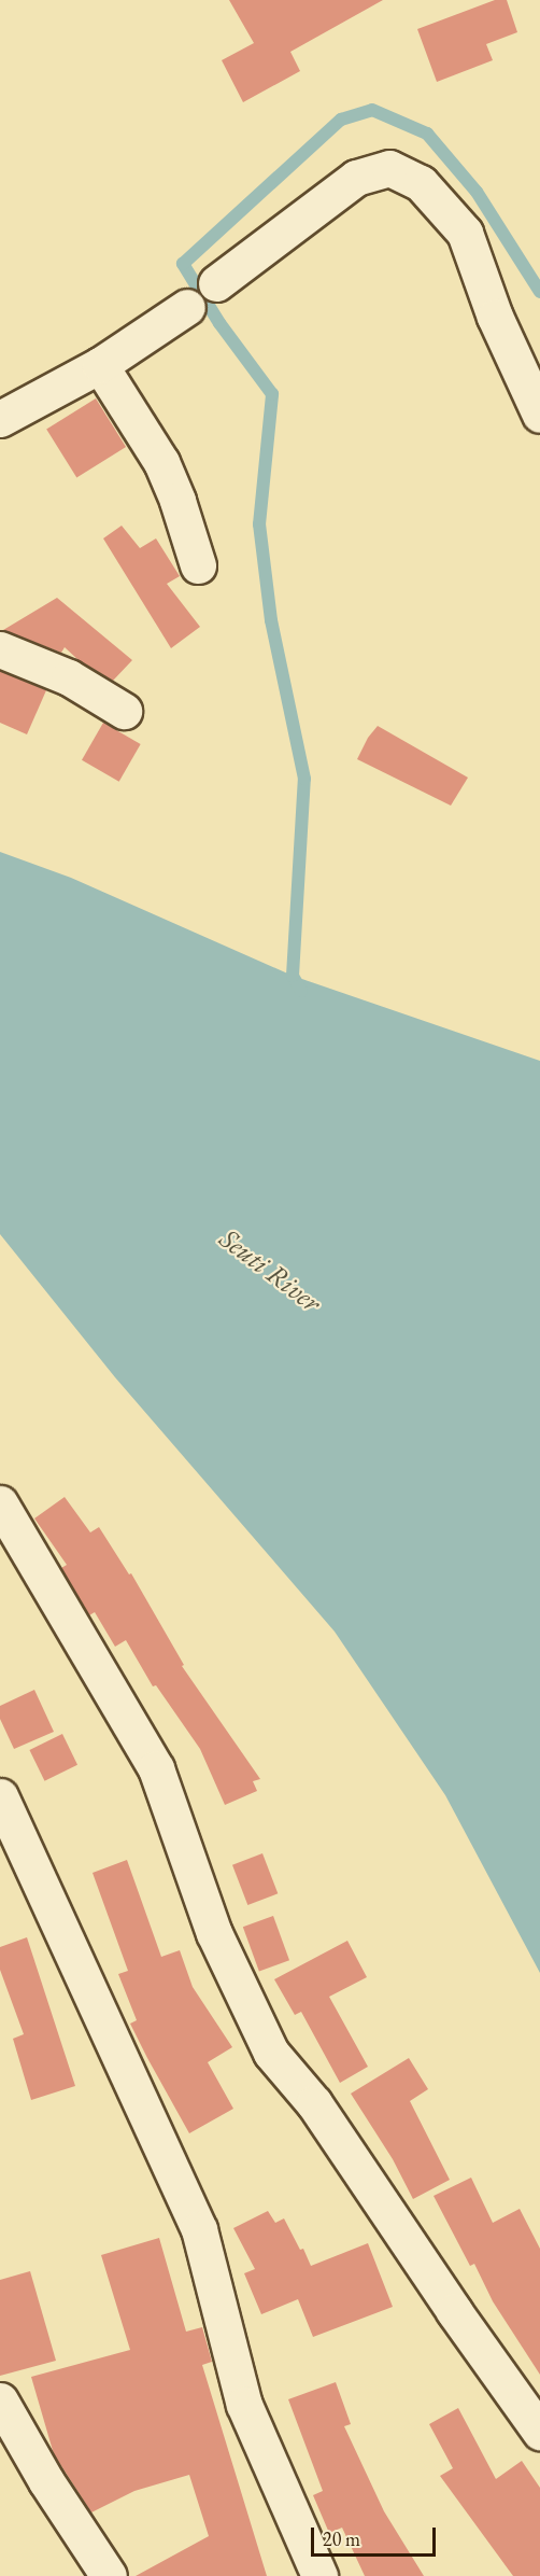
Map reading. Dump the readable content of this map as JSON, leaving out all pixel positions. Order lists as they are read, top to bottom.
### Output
{
  "water": ["Seuti River"],
  "scale_bar": "20 m"
}
